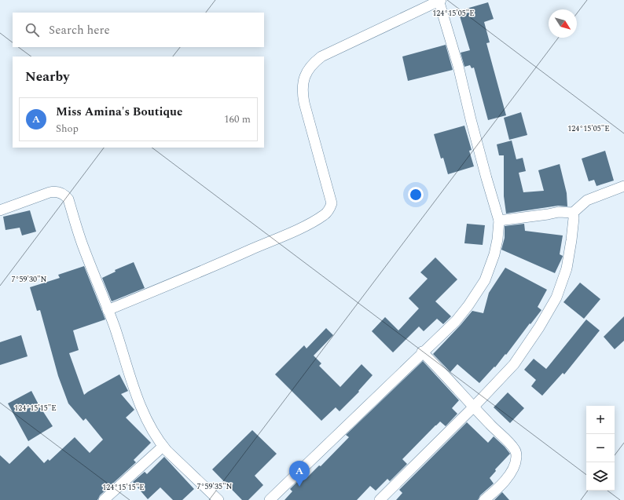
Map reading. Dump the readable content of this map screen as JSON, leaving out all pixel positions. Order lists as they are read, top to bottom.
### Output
{
  "north": "bottom right",
  "page": {
    "search": "Search here",
    "heading": "Nearby",
    "list": [
      {
        "mark": "A",
        "name": "Miss Amina's Boutique",
        "note": "Shop",
        "value": "160 m"
      }
    ],
    "map_buttons": ["+", "−"],
    "pins": "A"
  },
  "coordinates": [
    "124°15'05\"E",
    "7°59'30\"N",
    "124°15'15\"E",
    "7°59'35\"N"
  ]
}
